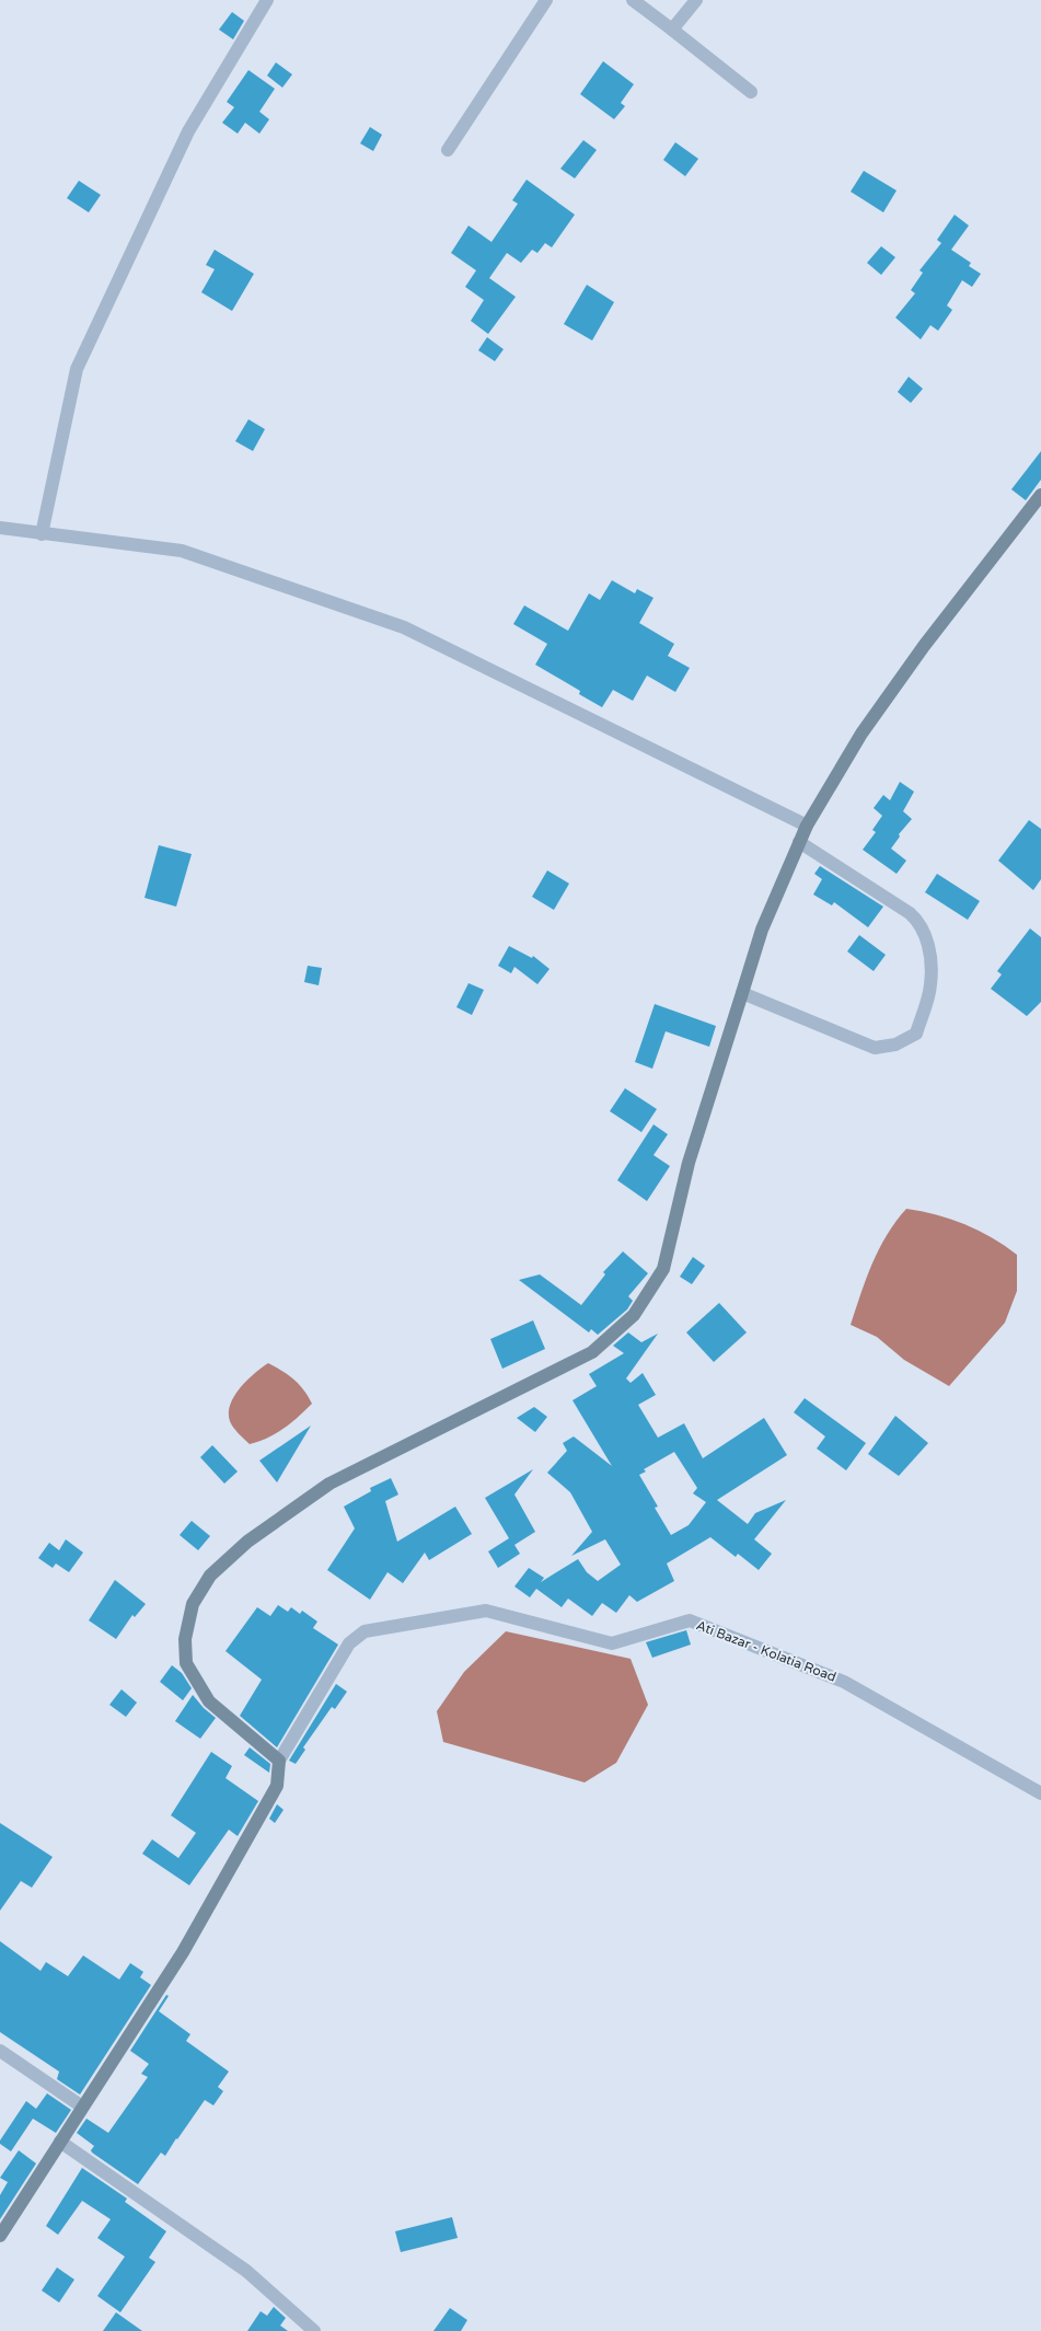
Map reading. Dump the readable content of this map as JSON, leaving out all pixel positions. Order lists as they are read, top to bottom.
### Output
{
  "streets": {
    "street": ["Ati Bazar - Kolatia Road"]
  }
}
